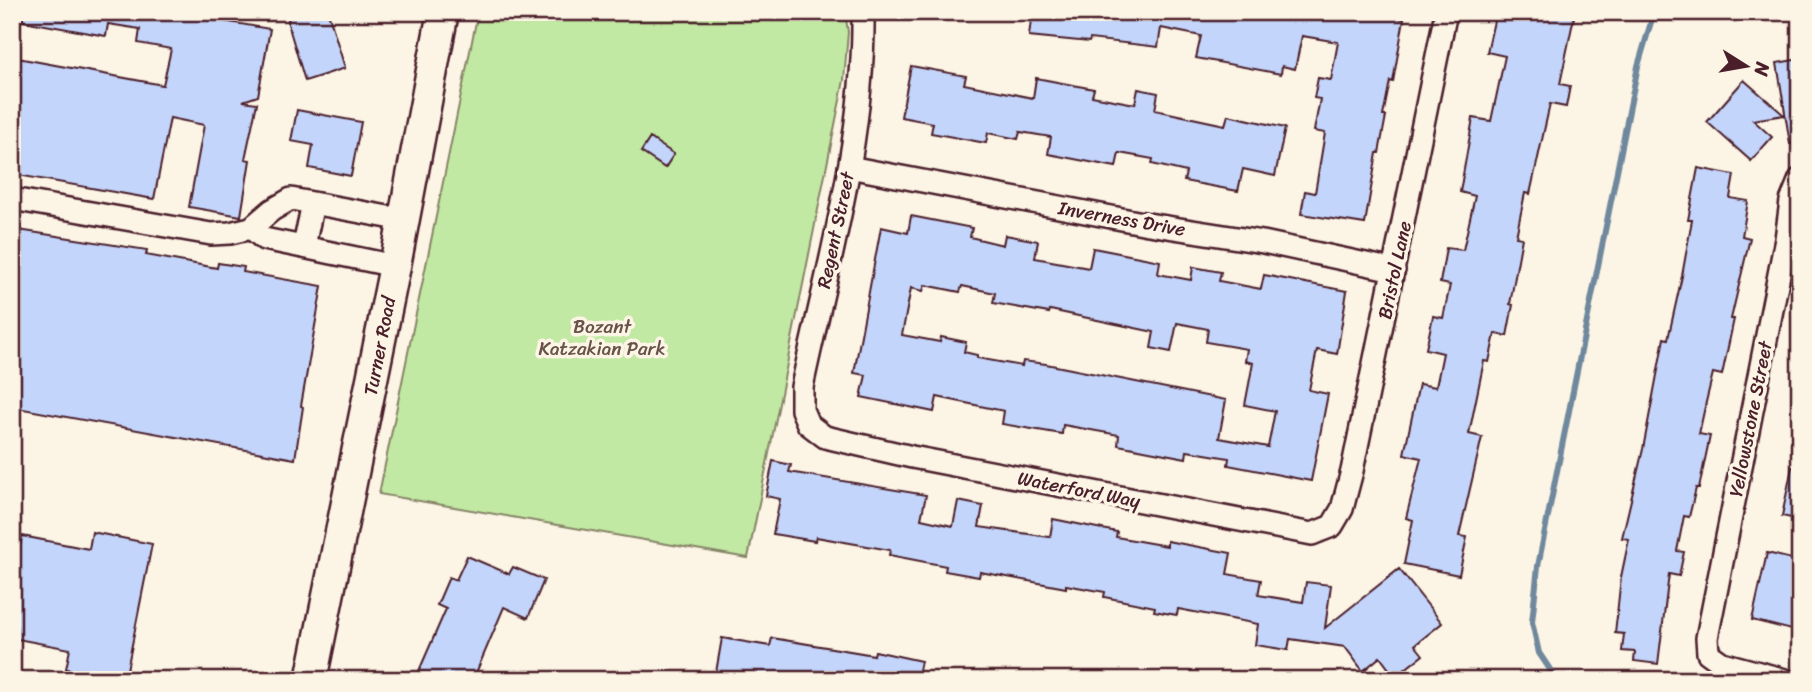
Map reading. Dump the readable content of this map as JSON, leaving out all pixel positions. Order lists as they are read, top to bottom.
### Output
{
  "streets": {
    "main road": ["Turner Road"],
    "street": [
      "Inverness Drive",
      "Regent Street",
      "Bristol Lane",
      "Yellowstone Street",
      "Waterford Way"
    ]
  },
  "crossings": [
    ["Inverness Drive", "Regent Street"],
    ["Inverness Drive", "Bristol Lane"],
    ["Regent Street", "Waterford Way"],
    ["Bristol Lane", "Waterford Way"]
  ],
  "parks": ["Bozant Katzakian Park"],
  "north": "right"
}
